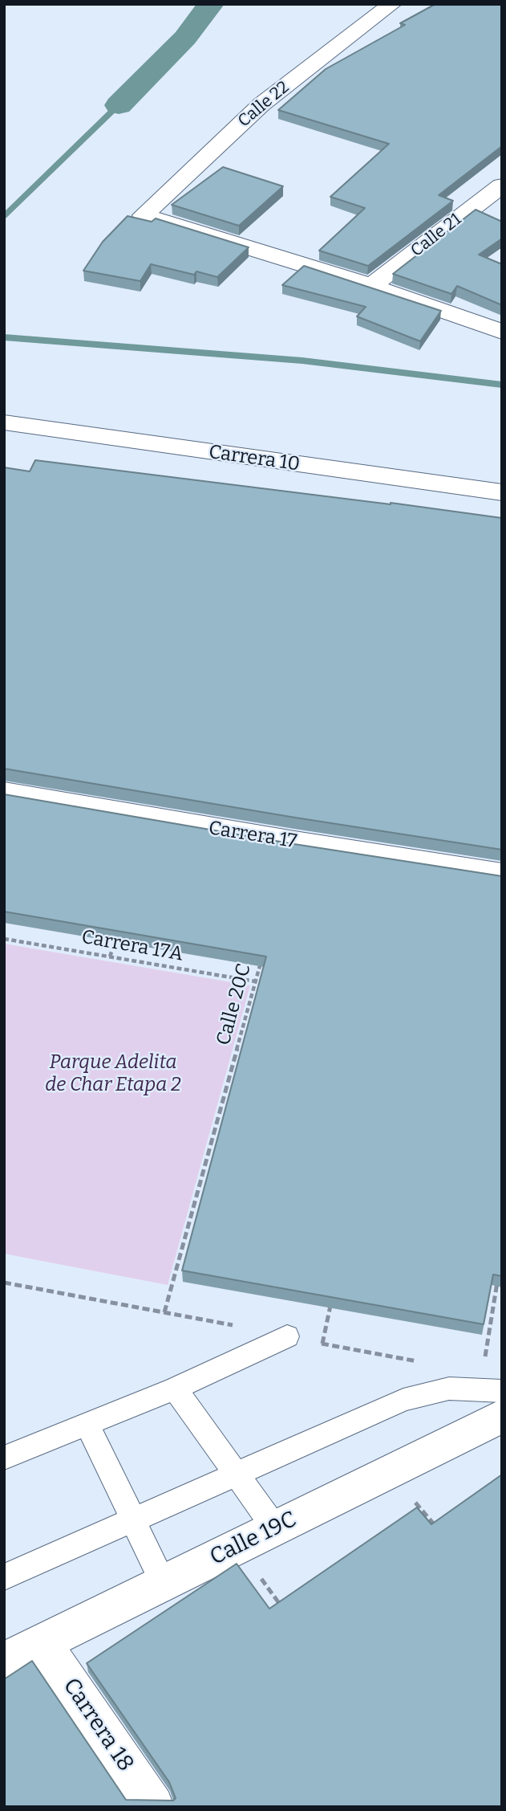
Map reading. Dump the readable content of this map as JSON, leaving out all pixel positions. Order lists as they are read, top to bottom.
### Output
{
  "streets": {
    "street": [
      "Calle 22",
      "Calle 21",
      "Carrera 10",
      "Carrera 17",
      "Calle 19C",
      "Carrera 18"
    ],
    "path": ["Carrera 17A", "Calle 20C"]
  },
  "crossings": [
    ["Calle 22", "Calle 21"],
    ["Carrera 17A", "Calle 20C"],
    ["Calle 19C", "Carrera 18"]
  ],
  "parks": ["Parque Adelita de Char Etapa 2"]
}
